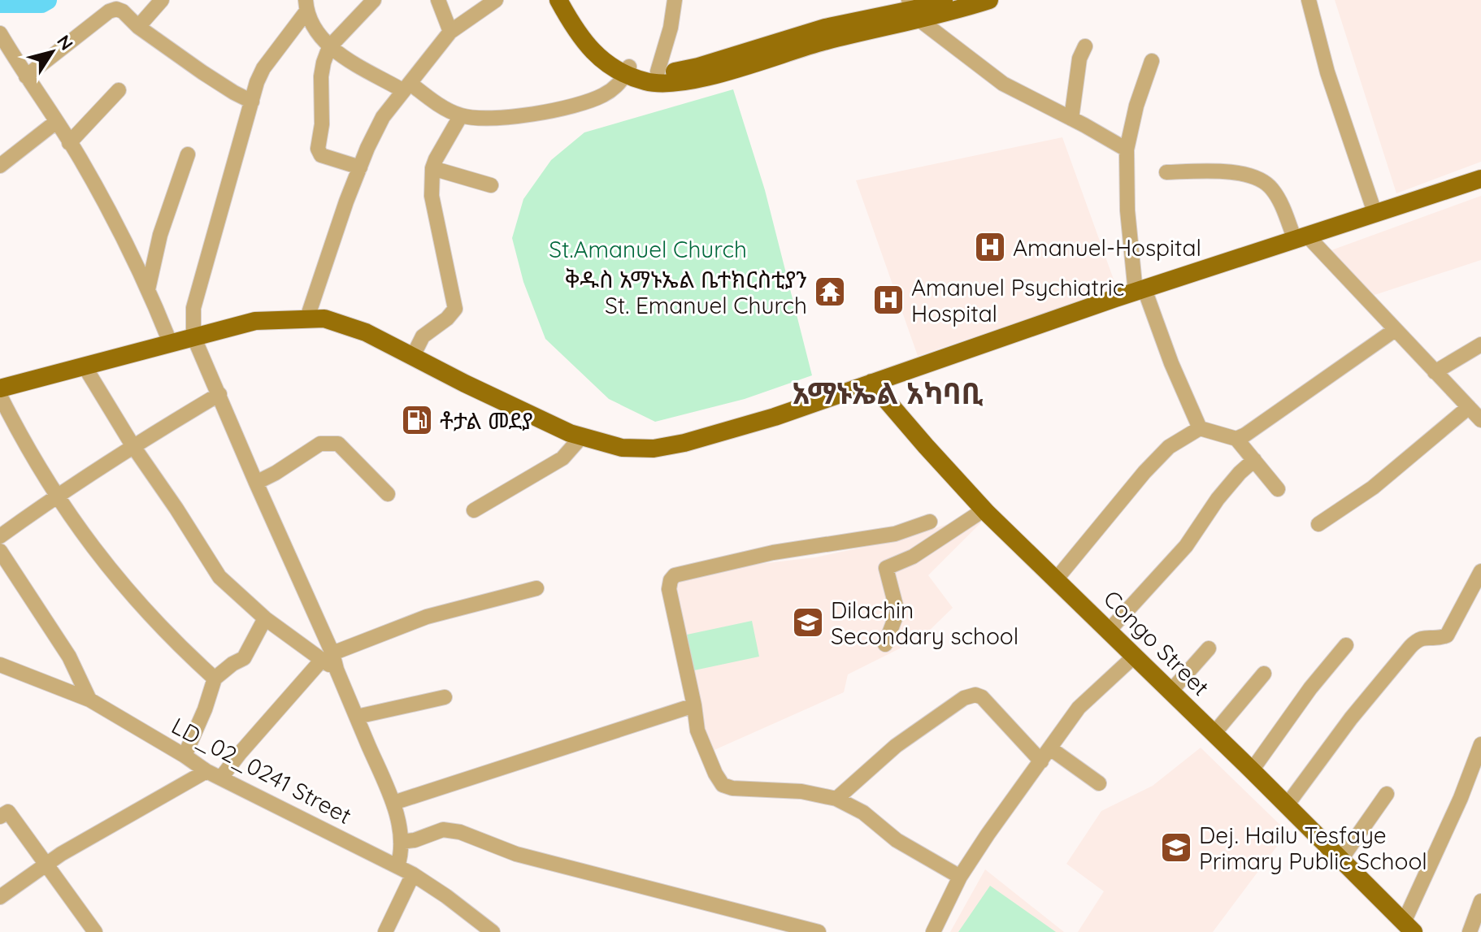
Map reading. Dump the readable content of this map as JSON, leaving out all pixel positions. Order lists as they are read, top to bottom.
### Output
{
  "streets": {
    "main road": ["Congo Street"],
    "street": ["LD_02_0241 Street"]
  },
  "districts": ["አማኑኤል አካባቢ"],
  "parks": ["St.Amanuel Church"],
  "places": {
    "hospital": ["Amanuel-Hospital", "Amanuel Psychiatric Hospital"],
    "temple": ["ቅዱስ አማኑኤል ቤተክርስቲያን St. Emanuel Church"],
    "fuel station": ["ቶታል መደያ"],
    "school or university": ["Dilachin Secondary school", "Dej. Hailu Tesfaye Primary Public School"]
  },
  "north": "top right"
}
